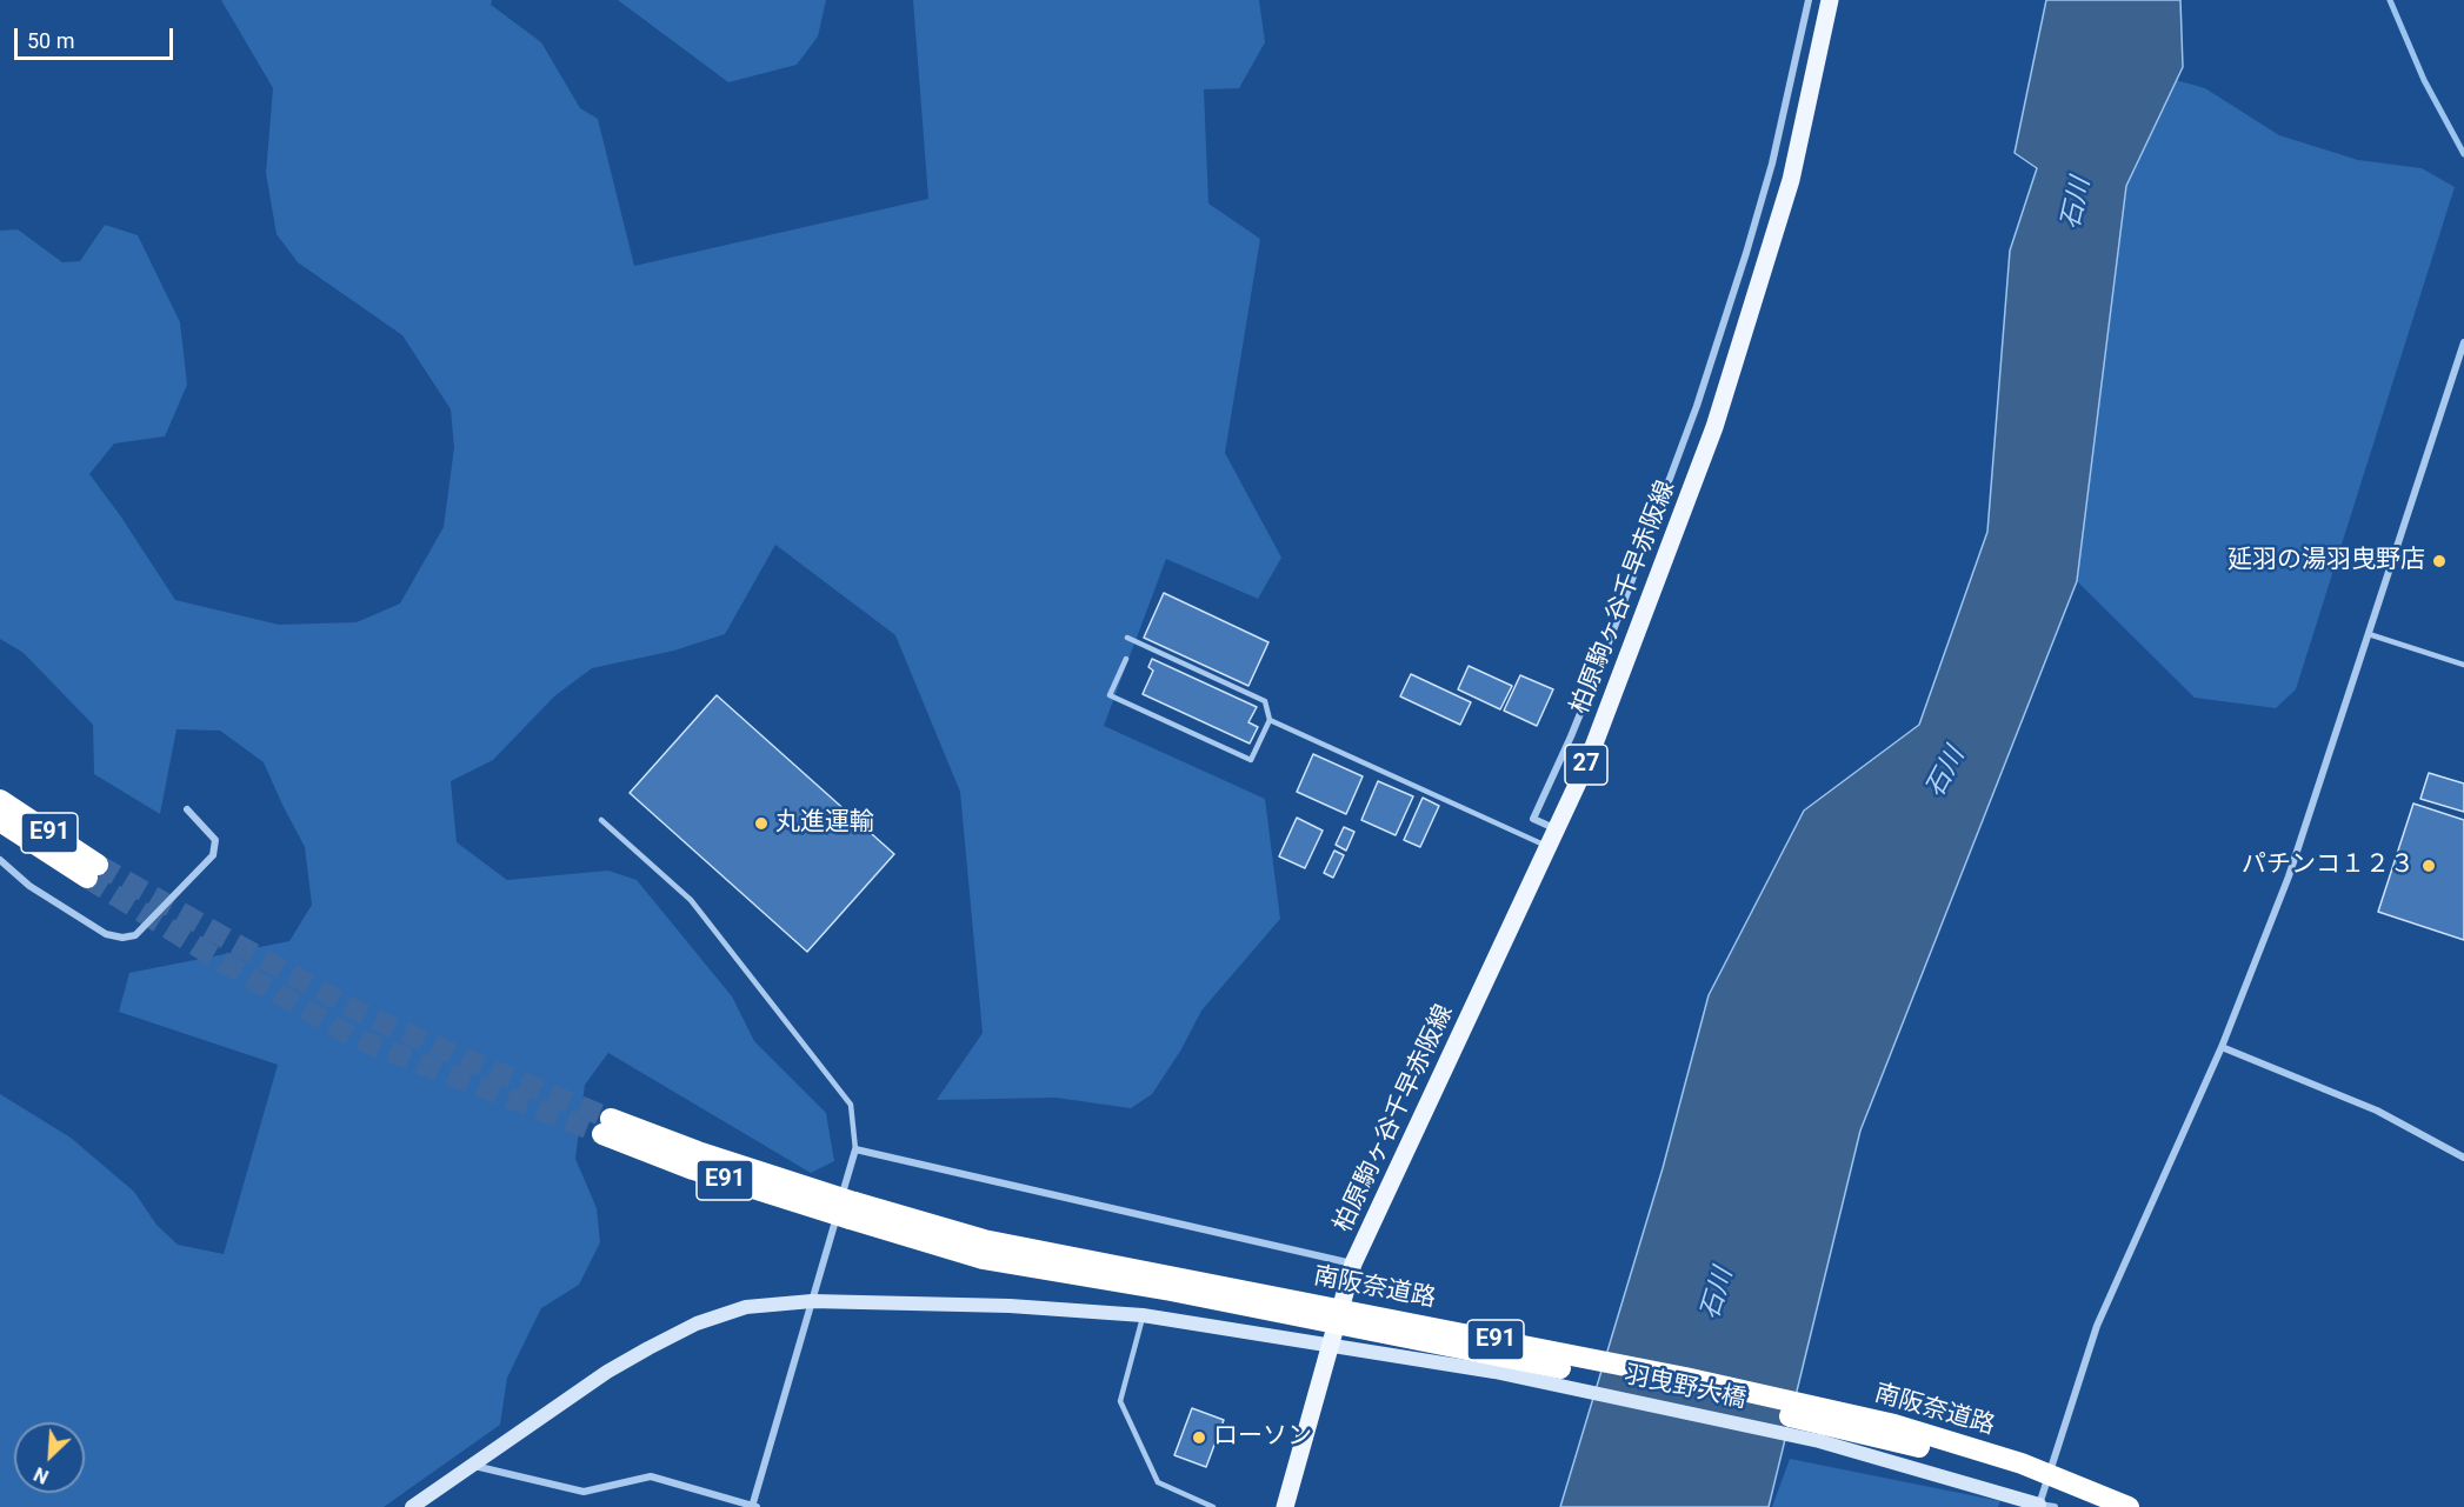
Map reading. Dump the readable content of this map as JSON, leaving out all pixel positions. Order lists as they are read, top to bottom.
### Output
{
  "streets": {
    "highway": ["E91", "南阪奈道路"],
    "main road": ["柏原駒ヶ谷千早赤阪線", "27"],
    "street": ["羽曳野大橋"]
  },
  "crossings": [
    ["柏原駒ヶ谷千早赤阪線", "羽曳野大橋"]
  ],
  "water": ["石川"],
  "places": [
    "延羽の湯羽曳野店",
    "丸進運輸",
    "パチンコ１２３",
    "ローソン"
  ],
  "scale_bar": "50 m",
  "north": "bottom left"
}
